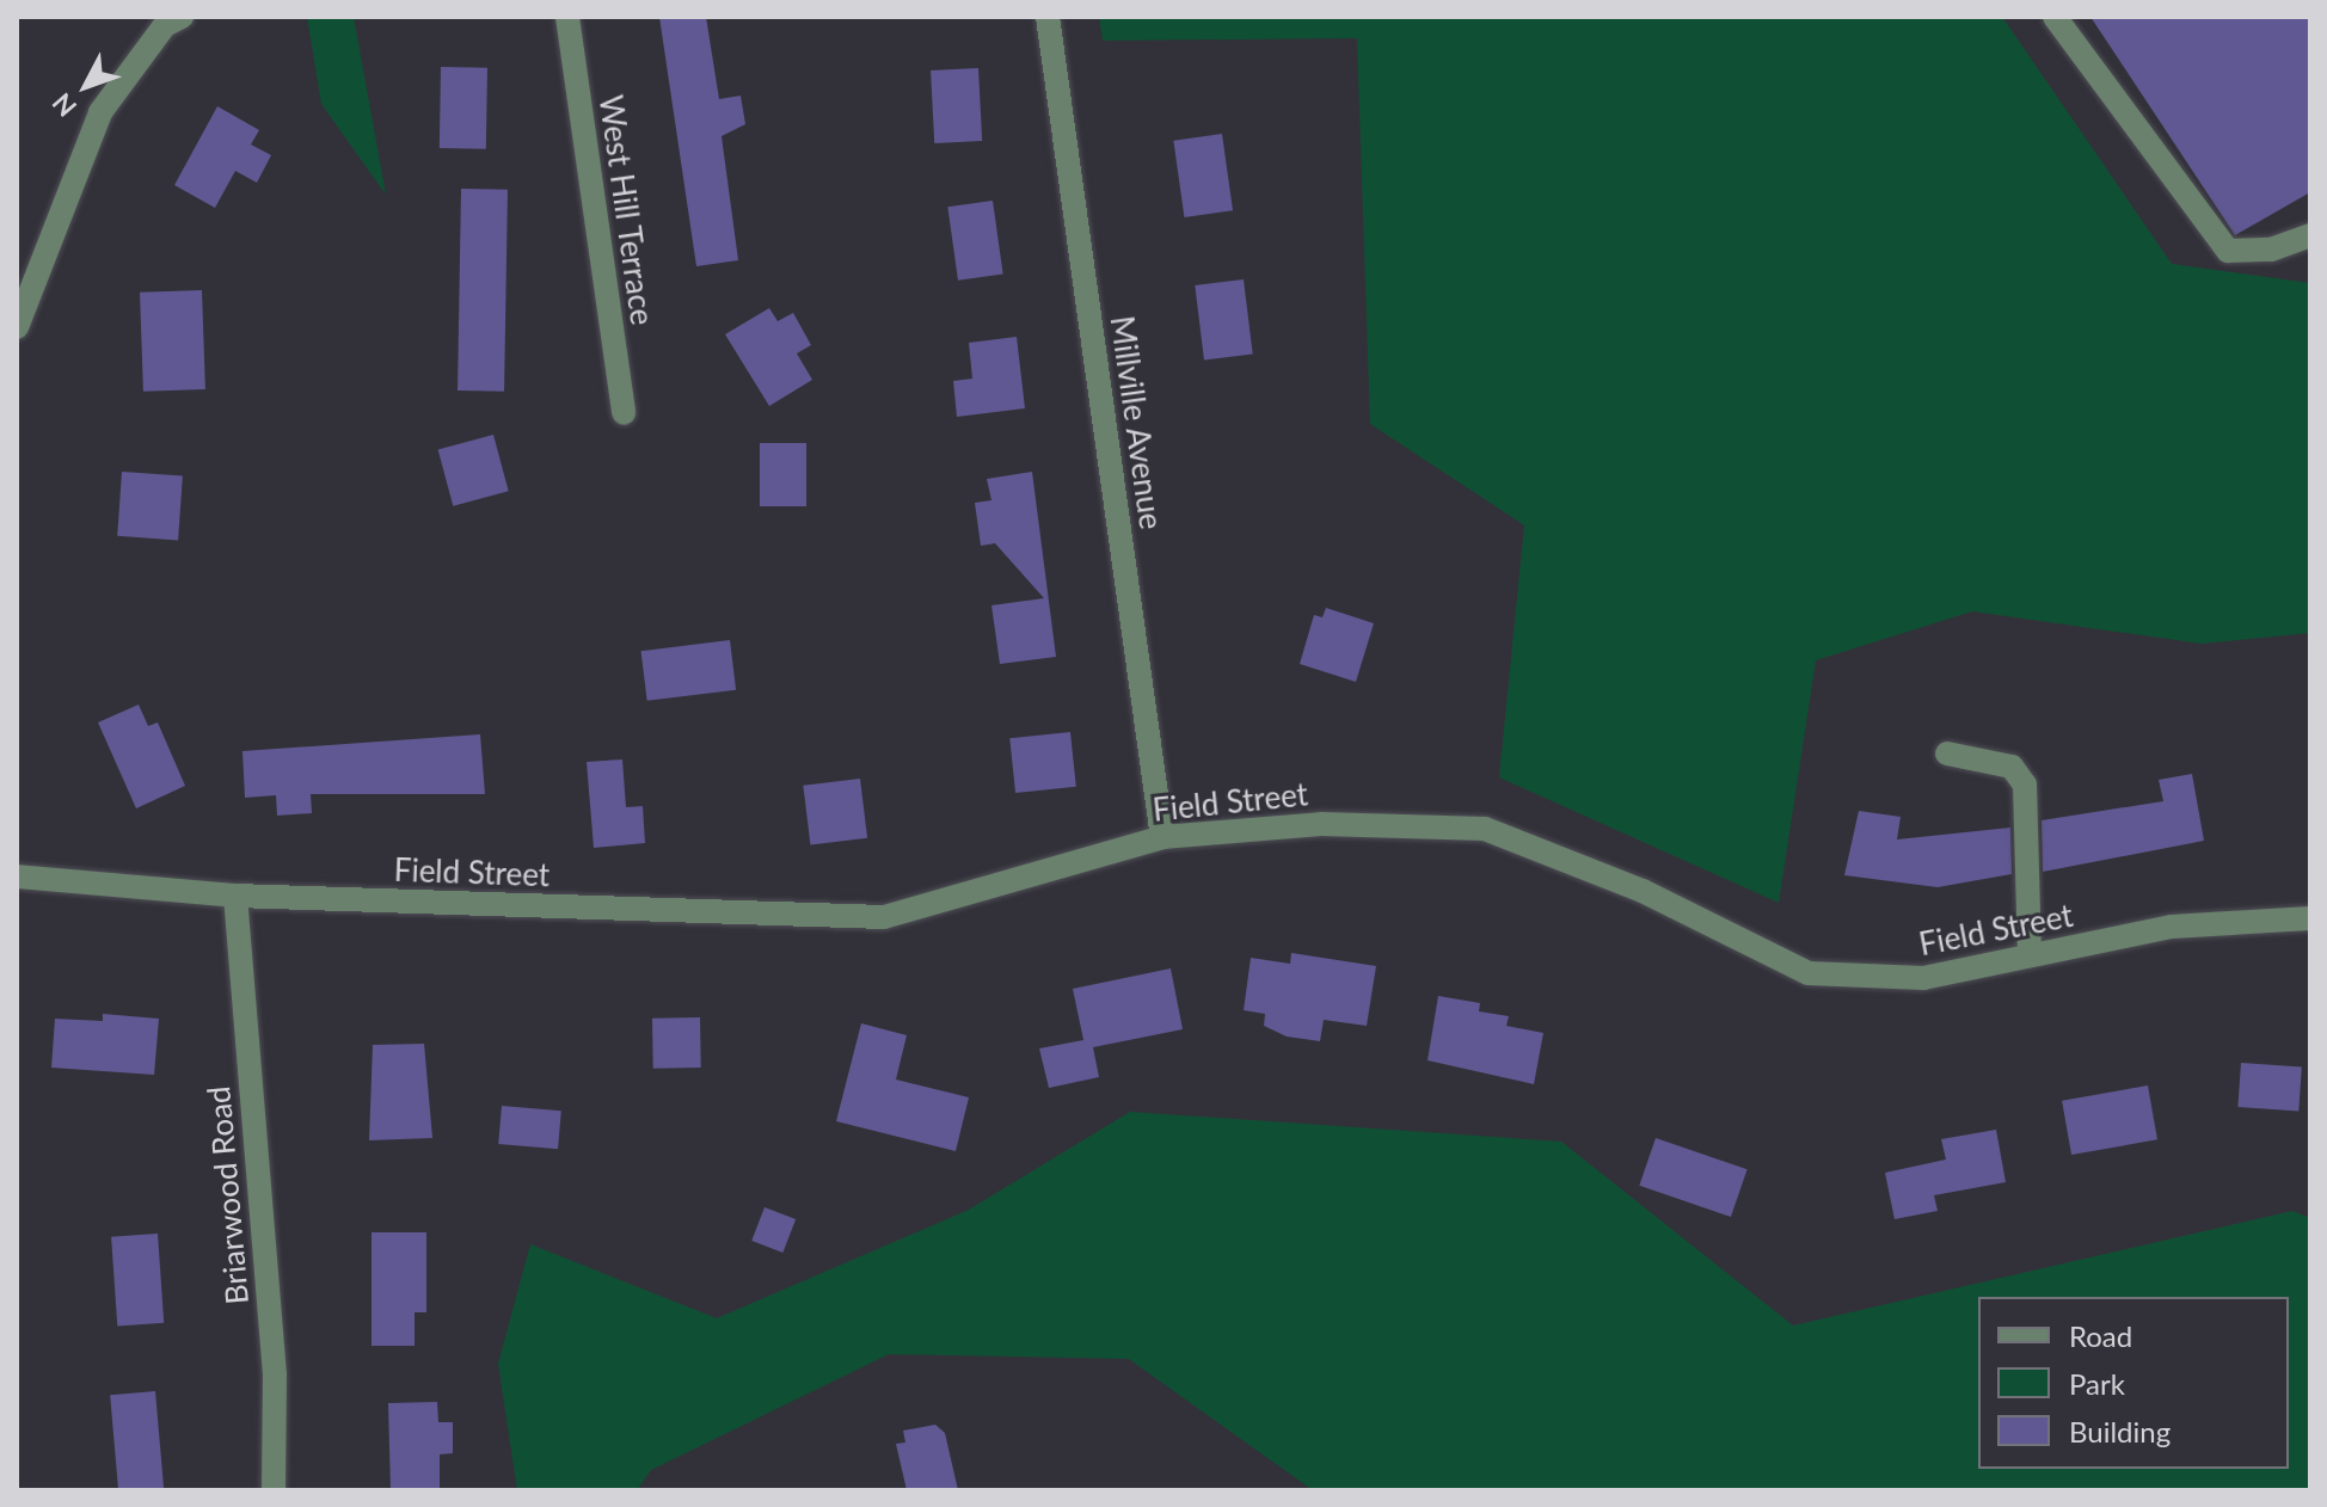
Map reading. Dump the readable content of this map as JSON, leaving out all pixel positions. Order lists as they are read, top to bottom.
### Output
{
  "streets": {
    "street": [
      "West Hill Terrace",
      "Millville Avenue",
      "Field Street",
      "Briarwood Road"
    ]
  },
  "crossings": [
    ["Millville Avenue", "Field Street"],
    ["Field Street", "Briarwood Road"]
  ],
  "legend": ["Road", "Park", "Building"],
  "north": "bottom left"
}
